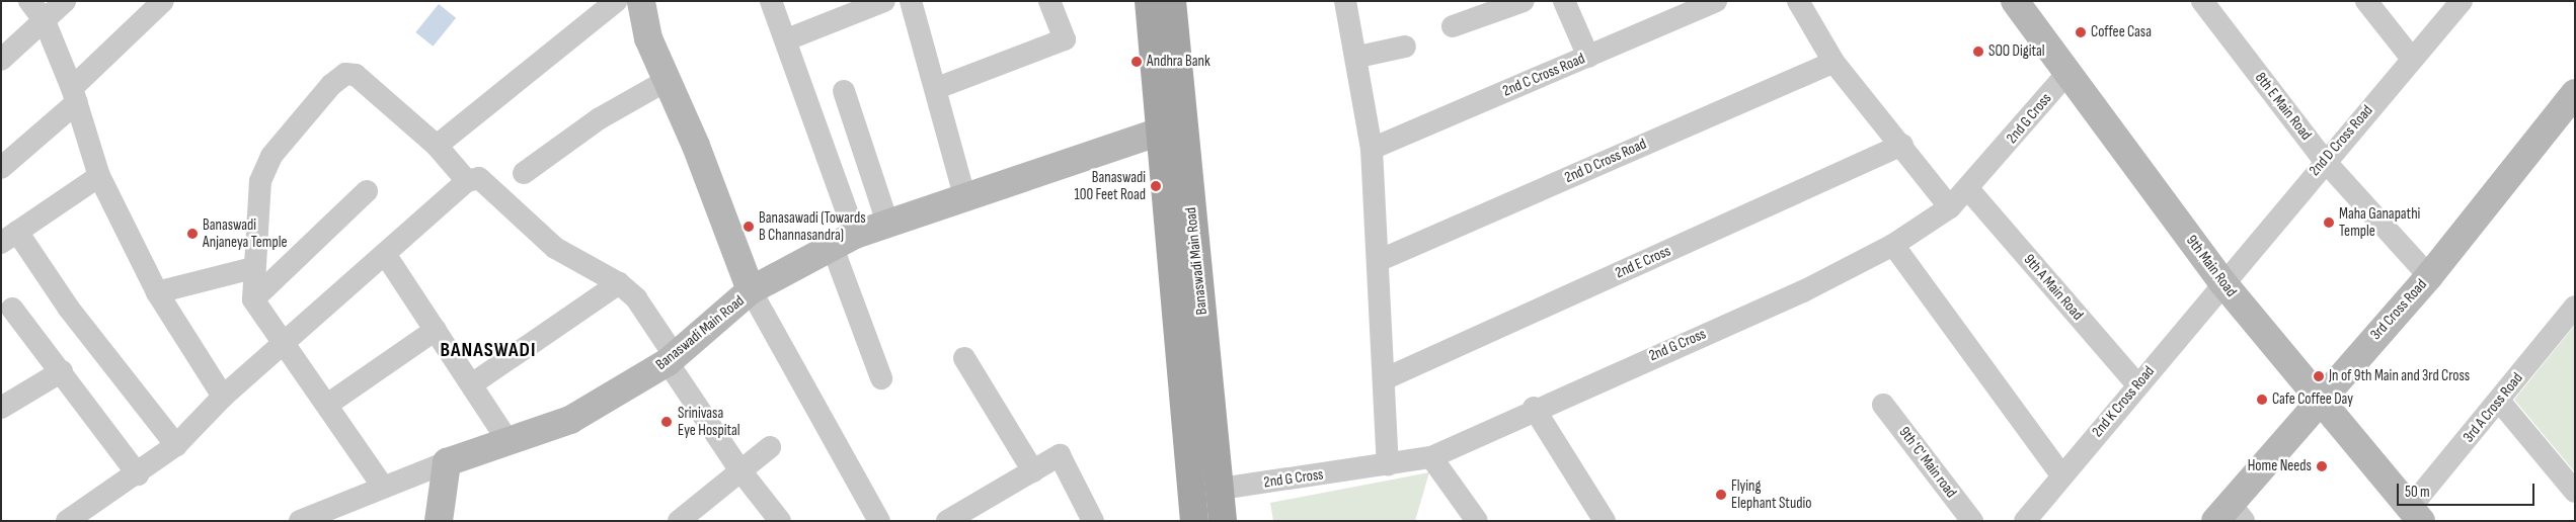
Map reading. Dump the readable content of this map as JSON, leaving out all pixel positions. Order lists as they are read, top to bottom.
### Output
{
  "streets": {
    "main road": ["Banaswadi Main Road"],
    "street": [
      "2nd C Cross Road",
      "8th E Main Road",
      "2nd G Cross",
      "2nd D Cross Road",
      "2nd E Cross",
      "9th Main Road",
      "9th A Main Road",
      "3rd Cross Road",
      "2nd K Cross Road",
      "3rd A Cross Road",
      "9th 'C' Main road"
    ]
  },
  "crossings": [
    ["8th E Main Road", "2nd D Cross Road"],
    ["8th E Main Road", "3rd Cross Road"],
    ["2nd G Cross", "Banaswadi Main Road"],
    ["2nd G Cross", "9th Main Road"],
    ["2nd G Cross", "9th A Main Road"],
    ["2nd D Cross Road", "9th Main Road"],
    ["2nd D Cross Road", "2nd K Cross Road"],
    ["9th Main Road", "3rd Cross Road"],
    ["9th Main Road", "2nd K Cross Road"],
    ["9th Main Road", "3rd A Cross Road"],
    ["9th A Main Road", "2nd K Cross Road"]
  ],
  "districts": ["BANASWADI"],
  "places": [
    "Coffee Casa",
    "SOO Digital",
    "Andhra Bank",
    "Banaswadi 100 Feet Road",
    "Maha Ganapathi Temple",
    "Banasawadi (Towards B Channasandra)",
    "Banaswadi Anjaneya Temple",
    "Jn of 9th Main and 3rd Cross",
    "Cafe Coffee Day",
    "Srinivasa Eye Hospital",
    "Home Needs",
    "Flying Elephant Studio"
  ],
  "scale_bar": "50 m"
}
